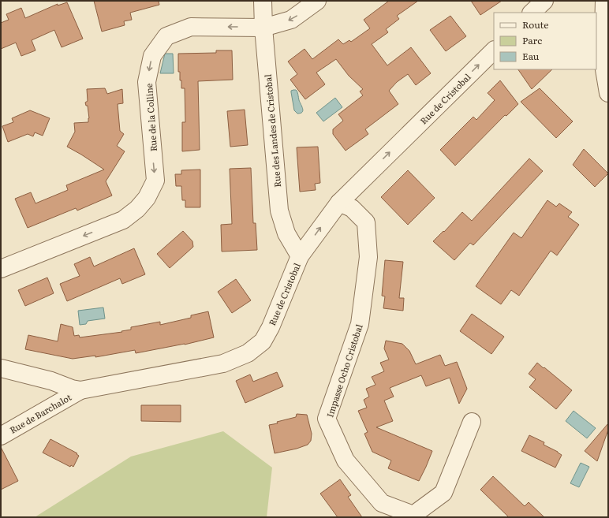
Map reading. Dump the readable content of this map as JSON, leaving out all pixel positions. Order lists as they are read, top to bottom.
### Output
{
  "streets": {
    "street": [
      "Rue de Cristobal",
      "Rue de la Colline",
      "Rue des Landes de Cristobal",
      "Impasse Ocho Cristobal",
      "Rue de Barchalot"
    ]
  },
  "crossings": [
    ["Rue de Cristobal", "Rue des Landes de Cristobal"],
    ["Rue de Cristobal", "Impasse Ocho Cristobal"],
    ["Rue de Cristobal", "Rue de Barchalot"],
    ["Rue de la Colline", "Rue des Landes de Cristobal"]
  ],
  "one_way": ["Rue de Cristobal", "Rue de la Colline"],
  "legend": ["Route", "Parc", "Eau"]
}
